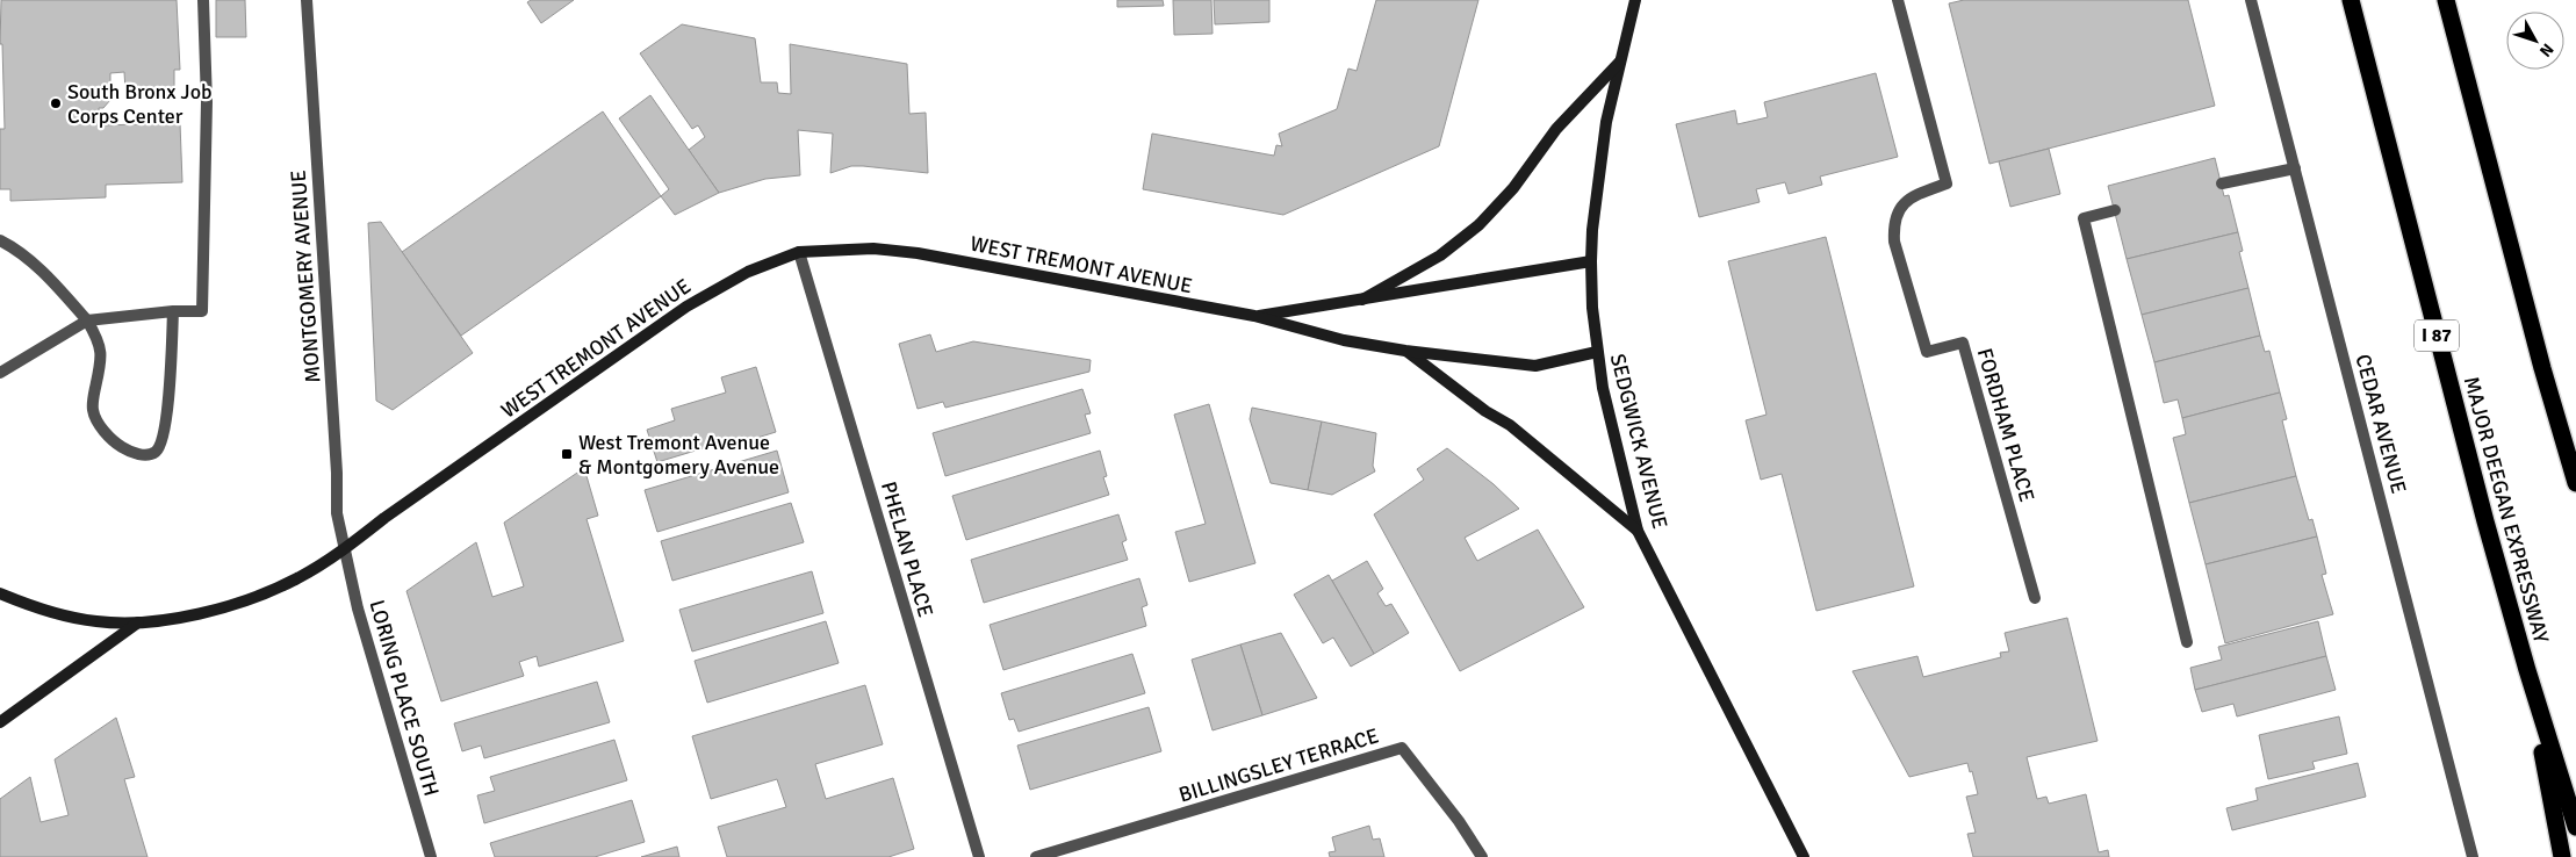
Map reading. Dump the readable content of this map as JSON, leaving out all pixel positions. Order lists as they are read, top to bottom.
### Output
{
  "streets": {
    "highway": ["I 87", "MAJOR DEEGAN EXPRESSWAY"],
    "main road": ["WEST TREMONT AVENUE", "SEDGWICK AVENUE"],
    "street": [
      "MONTGOMERY AVENUE",
      "CEDAR AVENUE",
      "FORDHAM PLACE",
      "PHELAN PLACE",
      "LORING PLACE SOUTH",
      "BILLINGSLEY TERRACE"
    ]
  },
  "crossings": [
    ["WEST TREMONT AVENUE", "MONTGOMERY AVENUE"],
    ["WEST TREMONT AVENUE", "SEDGWICK AVENUE"],
    ["WEST TREMONT AVENUE", "PHELAN PLACE"],
    ["WEST TREMONT AVENUE", "LORING PLACE SOUTH"],
    ["MONTGOMERY AVENUE", "LORING PLACE SOUTH"]
  ],
  "places": {
    "other": ["South Bronx Job Corps Center"],
    "transit": ["West Tremont Avenue & Montgomery Avenue"]
  },
  "north": "bottom right"
}
